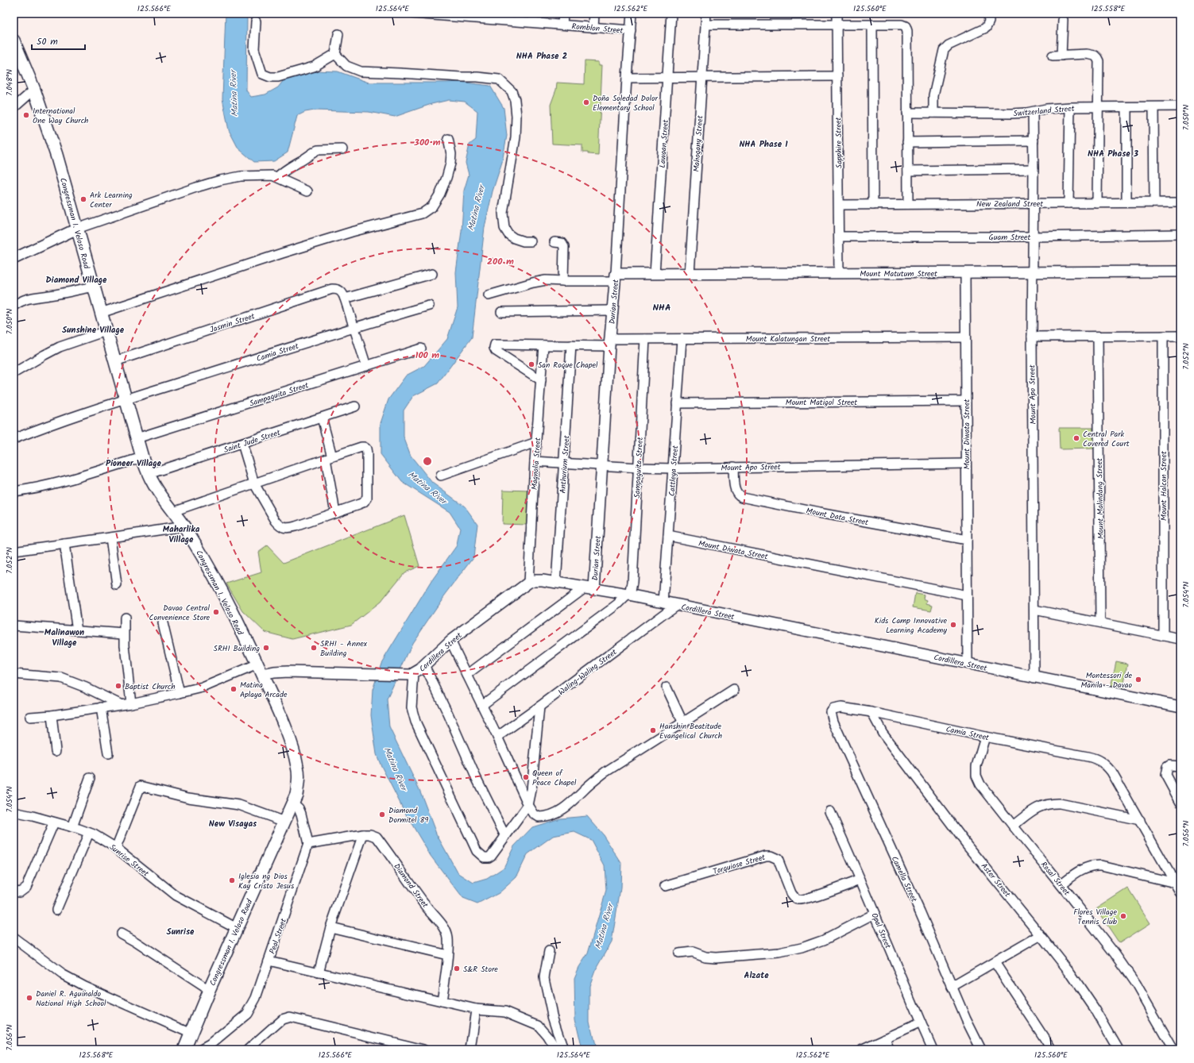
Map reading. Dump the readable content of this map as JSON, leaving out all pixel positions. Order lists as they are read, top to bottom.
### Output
{
  "streets": {
    "main road": ["Congressman I. Veloso Road"],
    "street": [
      "Romblon Street",
      "Switzerland Street",
      "Sapphire Street",
      "Lawaan Street",
      "Mahogany Street",
      "New Zealand Street",
      "Guam Street",
      "Mount Matutum Street",
      "Durian Street",
      "Jasmin Street",
      "Mount Kalatungan Street",
      "Camia Street",
      "Sampaguita Street",
      "Mount Apo Street",
      "Mount Matigol Street",
      "Mount Diwata Street",
      "Saint Jude Street",
      "Magnolia Street",
      "Anthurium Street",
      "Cattleya Street",
      "Mount Halcon Street",
      "Mount Malindang Street",
      "Mount Data Street",
      "Cordillera Street",
      "Waling-Waling Street",
      "Sunrise Street",
      "Torquiose Street",
      "Rosal Street",
      "Camella Street",
      "Aster Street",
      "Diamond Street",
      "Opal Street",
      "Peal Street"
    ]
  },
  "crossings": [
    ["Romblon Street", "Durian Street"],
    ["Switzerland Street", "Mount Apo Street"],
    ["Sapphire Street", "New Zealand Street"],
    ["Sapphire Street", "Guam Street"],
    ["Sapphire Street", "Mount Matutum Street"],
    ["Lawaan Street", "Mount Matutum Street"],
    ["Mahogany Street", "Mount Matutum Street"],
    ["New Zealand Street", "Mount Apo Street"],
    ["Congressman I. Veloso Road", "Jasmin Street"],
    ["Congressman I. Veloso Road", "Camia Street"],
    ["Congressman I. Veloso Road", "Sampaguita Street"],
    ["Congressman I. Veloso Road", "Saint Jude Street"],
    ["Congressman I. Veloso Road", "Sunrise Street"],
    ["Guam Street", "Mount Apo Street"],
    ["Mount Matutum Street", "Durian Street"],
    ["Mount Matutum Street", "Mount Apo Street"],
    ["Mount Matutum Street", "Mount Diwata Street"],
    ["Durian Street", "Mount Kalatungan Street"],
    ["Durian Street", "Mount Apo Street"],
    ["Durian Street", "Cordillera Street"],
    ["Mount Kalatungan Street", "Sampaguita Street"],
    ["Mount Kalatungan Street", "Mount Diwata Street"],
    ["Mount Kalatungan Street", "Magnolia Street"],
    ["Mount Kalatungan Street", "Anthurium Street"],
    ["Mount Kalatungan Street", "Cattleya Street"],
    ["Camia Street", "Rosal Street"],
    ["Camia Street", "Camella Street"],
    ["Camia Street", "Aster Street"],
    ["Sampaguita Street", "Mount Apo Street"],
    ["Sampaguita Street", "Cordillera Street"],
    ["Mount Apo Street", "Mount Diwata Street"],
    ["Mount Apo Street", "Magnolia Street"],
    ["Mount Apo Street", "Anthurium Street"],
    ["Mount Apo Street", "Cattleya Street"],
    ["Mount Apo Street", "Mount Data Street"],
    ["Mount Apo Street", "Cordillera Street"],
    ["Mount Matigol Street", "Mount Diwata Street"],
    ["Mount Matigol Street", "Cattleya Street"],
    ["Mount Diwata Street", "Cattleya Street"],
    ["Mount Diwata Street", "Mount Data Street"],
    ["Mount Diwata Street", "Cordillera Street"],
    ["Magnolia Street", "Cordillera Street"],
    ["Anthurium Street", "Cordillera Street"],
    ["Cattleya Street", "Cordillera Street"],
    ["Cordillera Street", "Waling-Waling Street"],
    ["Torquiose Street", "Opal Street"],
    ["Diamond Street", "Peal Street"]
  ],
  "districts": [
    "NHA Phase 2",
    "NHA Phase 1",
    "NHA Phase 3",
    "Diamond Village",
    "NHA",
    "Sunshine Village",
    "Pioneer Village",
    "Maharlika Village",
    "Malinawon Village",
    "New Visayas",
    "Sunrise",
    "Alzate"
  ],
  "water": ["Matina River"],
  "places": [
    "Doña Soledad Dolor Elementary School",
    "International One Way Church",
    "Ark Learning Center",
    "San Roque Chapel",
    "Central Park Covered Court",
    "Davao Central Convenience Store",
    "Kids Camp Innovative Learning Academy",
    "SRHI Building",
    "SRHI - Annex Building",
    "Montessori de Manila - Davao",
    "Baptist Church",
    "Matina Aplaya Arcade",
    "Hanshin Beatitude Evangelical Church",
    "Queen of Peace Chapel",
    "Diamond Dormitel 89",
    "Iglesia ng Dios Kay Cristo Jesus",
    "Flores Village Tennis Club",
    "S&R Store",
    "Daniel R. Aguinaldo National High School"
  ],
  "scale_bar": "50 m",
  "coordinates": [
    "125.566°E",
    "125.564°E",
    "125.562°E",
    "125.560°E",
    "125.558°E",
    "7.048°N",
    "7.050°N",
    "7.052°N",
    "7.054°N",
    "7.056°N",
    "125.568°E"
  ],
  "rings": ["300 m", "200 m", "100 m"]
}
